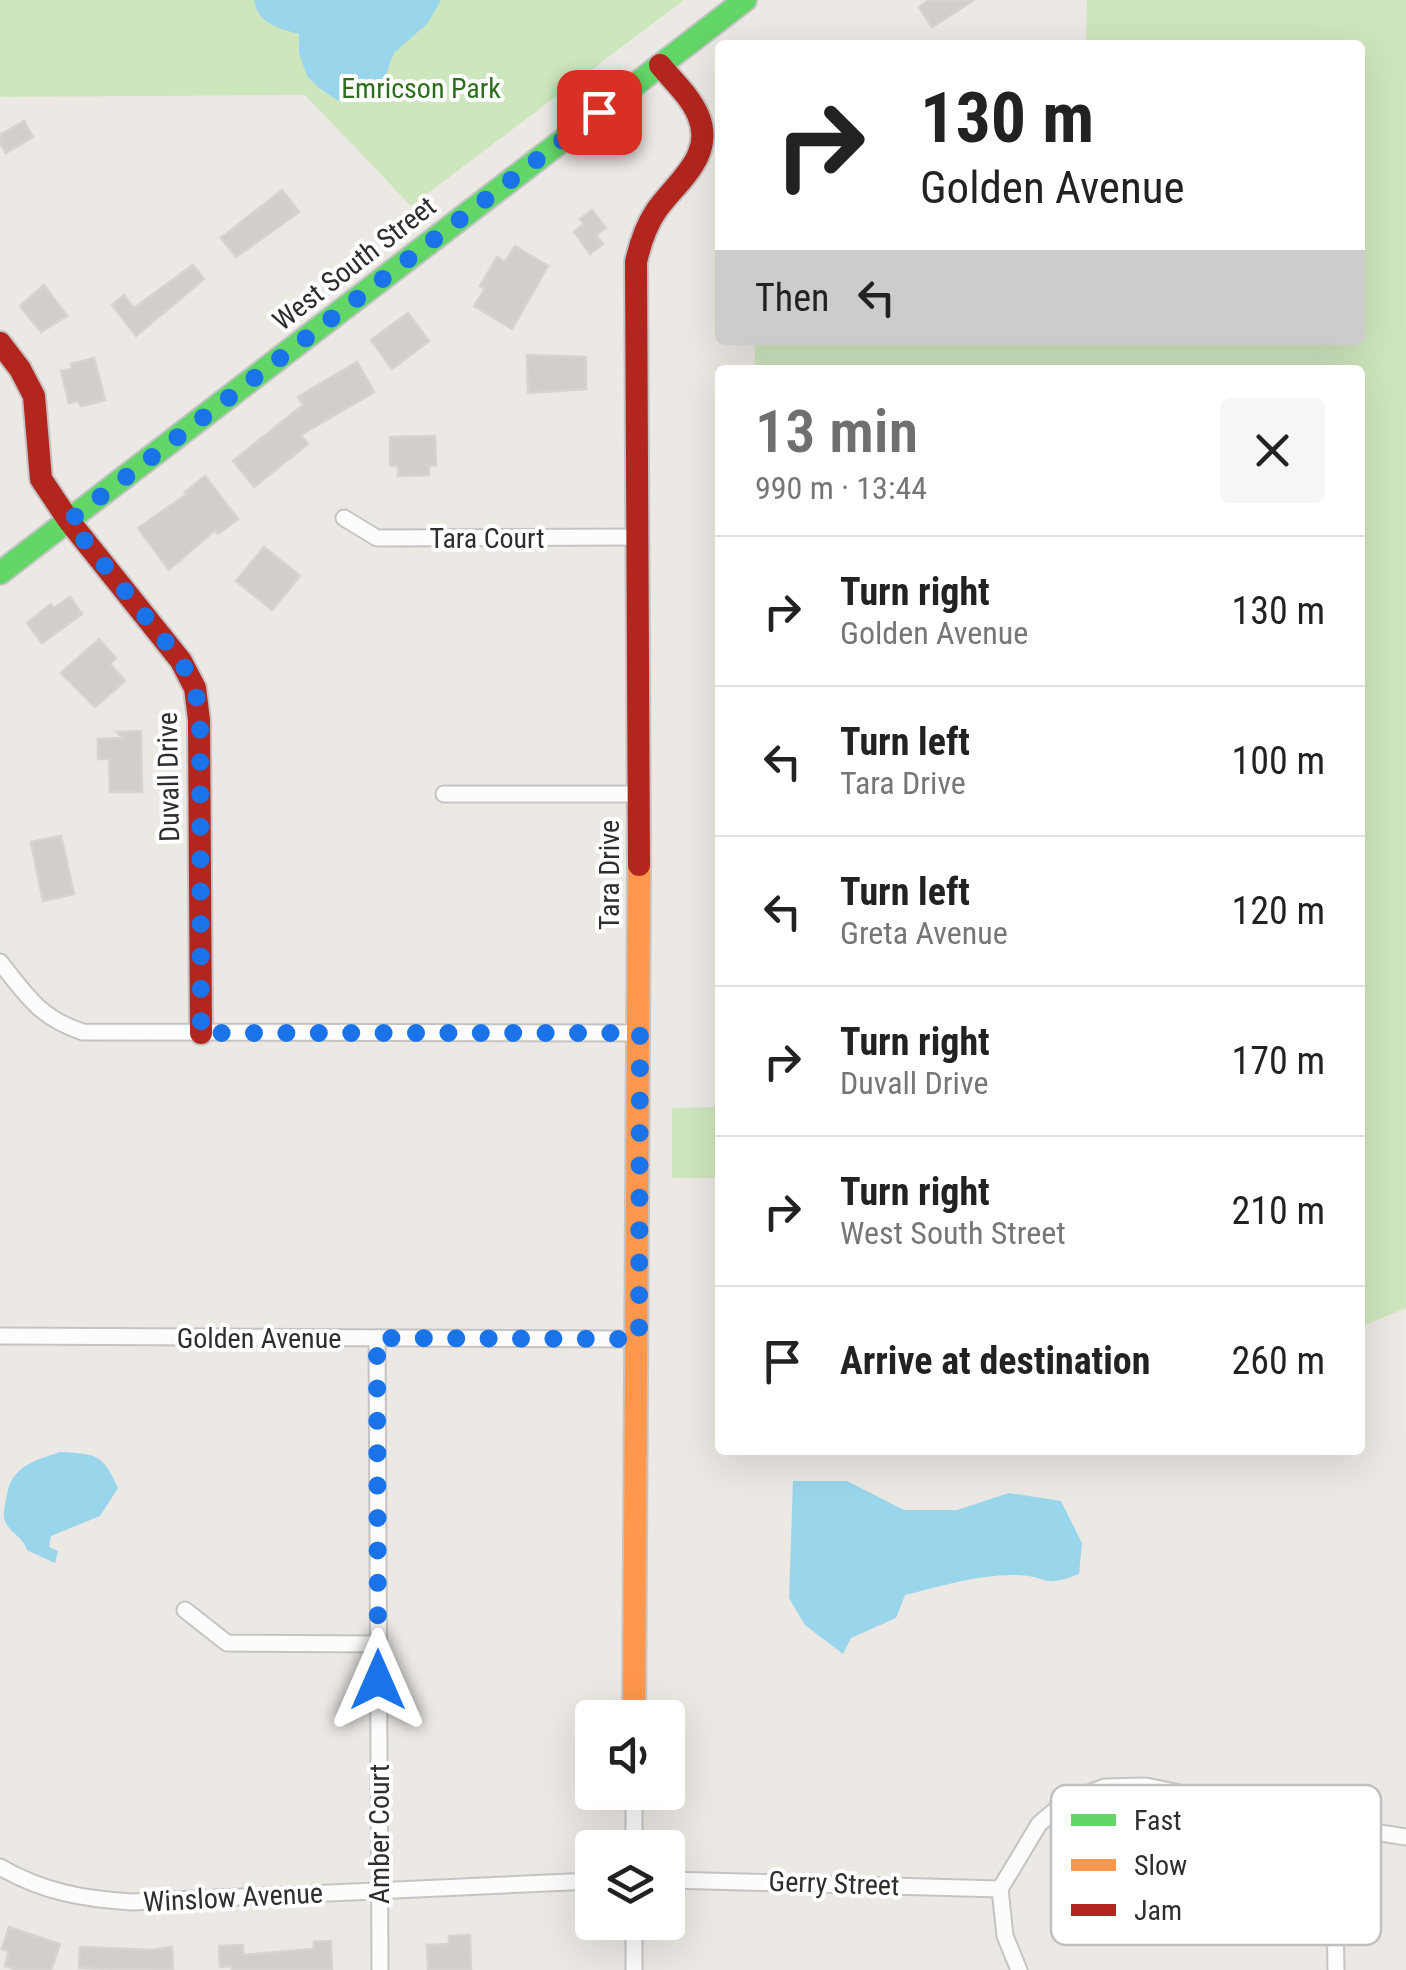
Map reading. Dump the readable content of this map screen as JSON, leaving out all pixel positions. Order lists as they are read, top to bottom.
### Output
{
  "streets": {
    "street": [
      "West South Street",
      "Tara Court",
      "Duvall Drive",
      "Tara Drive",
      "Golden Avenue",
      "Amber Court",
      "Gerry Street",
      "Winslow Avenue"
    ]
  },
  "crossings": [
    ["West South Street", "Duvall Drive"],
    ["West South Street", "Tara Drive"],
    ["Tara Court", "Tara Drive"],
    ["Tara Drive", "Golden Avenue"],
    ["Golden Avenue", "Amber Court"],
    ["Amber Court", "Winslow Avenue"]
  ],
  "parks": ["Emricson Park"],
  "legend": ["Fast", "Slow", "Jam"],
  "page": {
    "turn": ["130 m", "Golden Avenue"],
    "then": "Then",
    "heading": ["13 min", "990 m · 13:44"],
    "list": [
      {
        "name": "Turn right",
        "note": "Golden Avenue",
        "value": "130 m"
      },
      {
        "name": "Turn left",
        "note": "Tara Drive",
        "value": "100 m"
      },
      {
        "name": "Turn left",
        "note": "Greta Avenue",
        "value": "120 m"
      },
      {
        "name": "Turn right",
        "note": "Duvall Drive",
        "value": "170 m"
      },
      {
        "name": "Turn right",
        "note": "West South Street",
        "value": "210 m"
      },
      {
        "name": "Arrive at destination",
        "value": "260 m"
      }
    ]
  }
}
